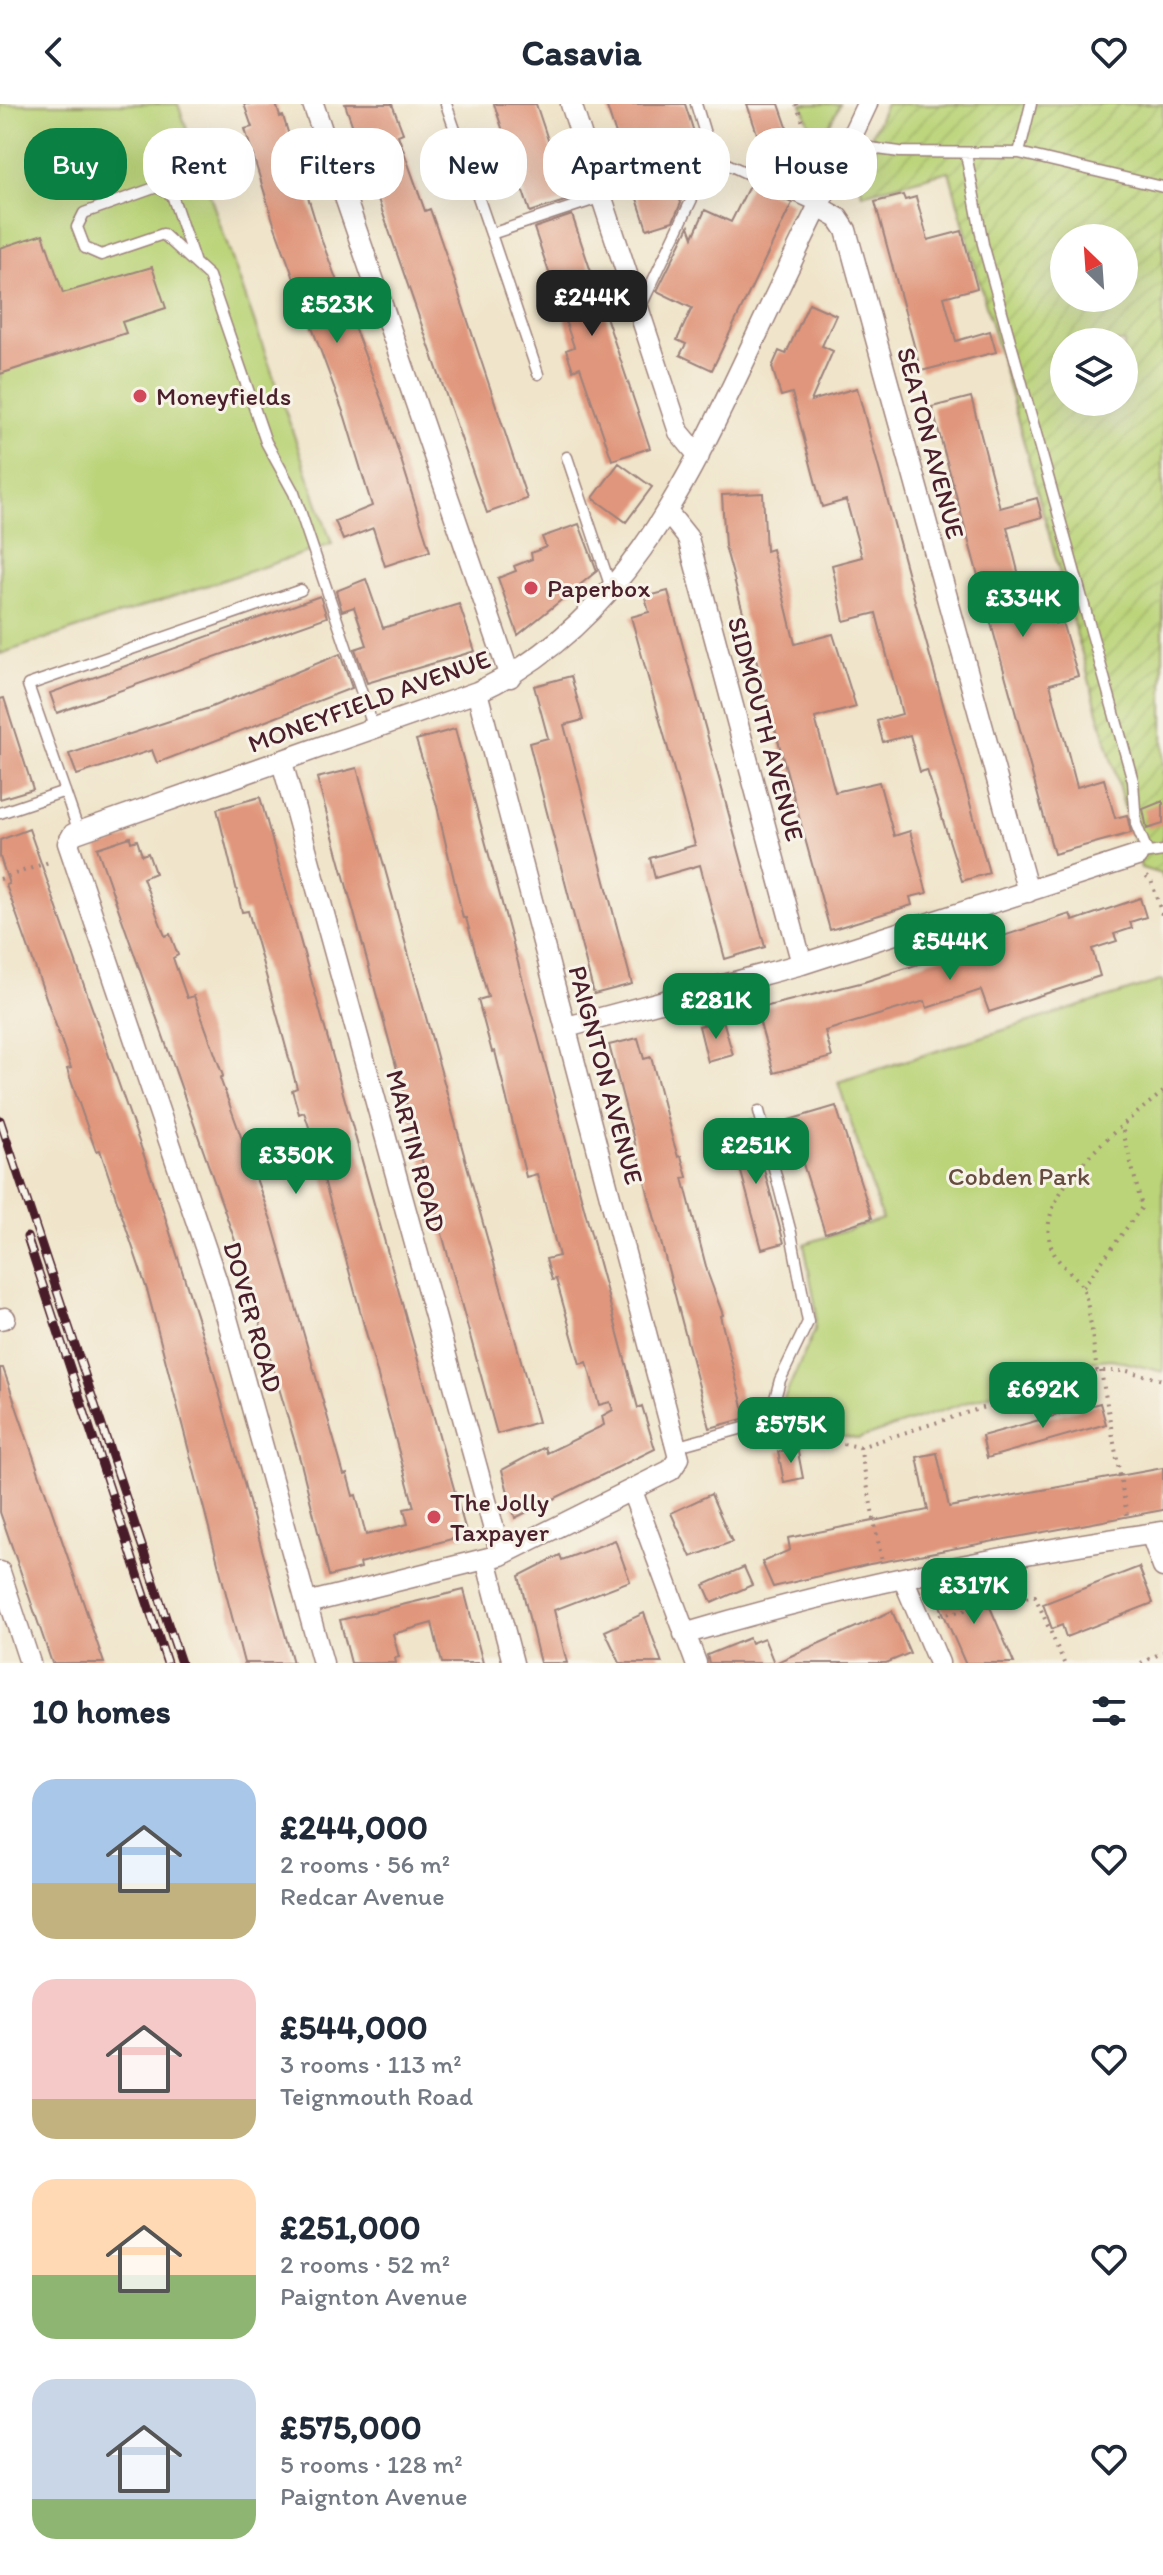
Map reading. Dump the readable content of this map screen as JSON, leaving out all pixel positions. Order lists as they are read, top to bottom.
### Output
{
  "streets": {
    "street": [
      "SEATON AVENUE",
      "MONEYFIELD AVENUE",
      "SIDMOUTH AVENUE",
      "PAIGNTON AVENUE",
      "MARTIN ROAD",
      "DOVER ROAD"
    ]
  },
  "crossings": [
    ["SEATON AVENUE", "MONEYFIELD AVENUE"],
    ["MONEYFIELD AVENUE", "SIDMOUTH AVENUE"],
    ["MONEYFIELD AVENUE", "PAIGNTON AVENUE"],
    ["MONEYFIELD AVENUE", "MARTIN ROAD"]
  ],
  "parks": ["Cobden Park"],
  "places": ["Moneyfields", "Paperbox", "The Jolly Taxpayer"],
  "north": "top left",
  "page": {
    "header": "Casavia",
    "chip": [
      "Buy",
      "Rent",
      "Filters",
      "New",
      "Apartment",
      "House"
    ],
    "price": [
      "£244K",
      "£523K",
      "£334K",
      "£544K",
      "£281K",
      "£251K",
      "£350K",
      "£692K",
      "£575K",
      "£317K"
    ],
    "heading": "10 homes",
    "list": [
      {
        "name": "£244,000",
        "note": "2 rooms · 56 m² · Redcar Avenue"
      },
      {
        "name": "£544,000",
        "note": "3 rooms · 113 m² · Teignmouth Road"
      },
      {
        "name": "£251,000",
        "note": "2 rooms · 52 m² · Paignton Avenue"
      },
      {
        "name": "£575,000",
        "note": "5 rooms · 128 m² · Paignton Avenue"
      }
    ]
  }
}
